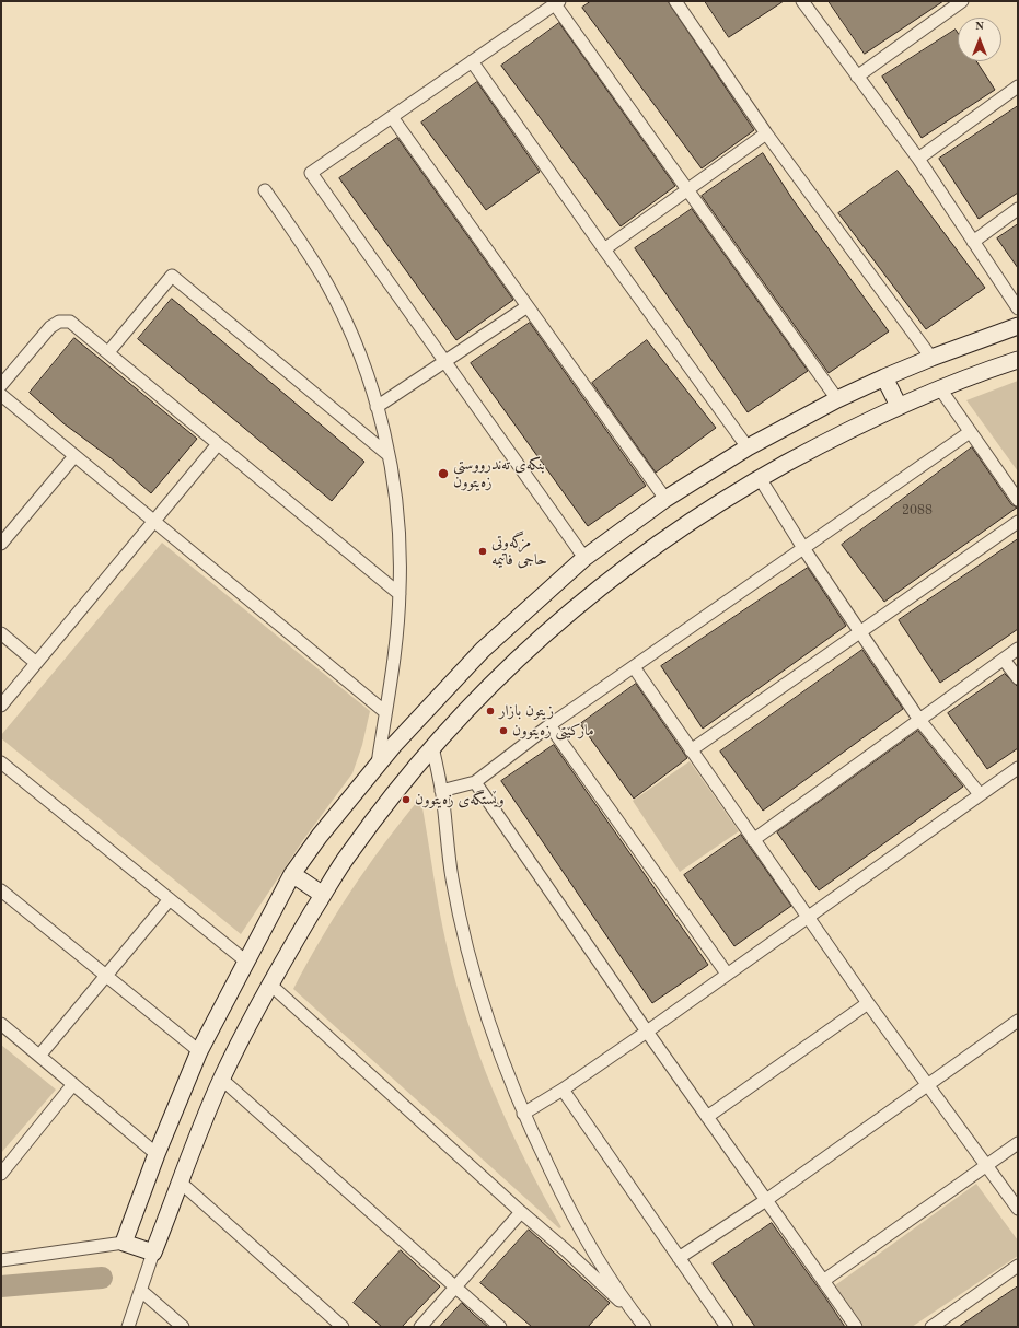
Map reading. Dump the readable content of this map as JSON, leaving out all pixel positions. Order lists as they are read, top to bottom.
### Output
{
  "places": [
    "بنکەی تەندرووستی زەیتوون",
    "مزگەوتی حاجی فاتیمە",
    "زيتون بازار",
    "مارکێتی زەیتوون",
    "وێستگەی زەیتوون"
  ],
  "house_numbers": ["2088"],
  "north": "top"
}
